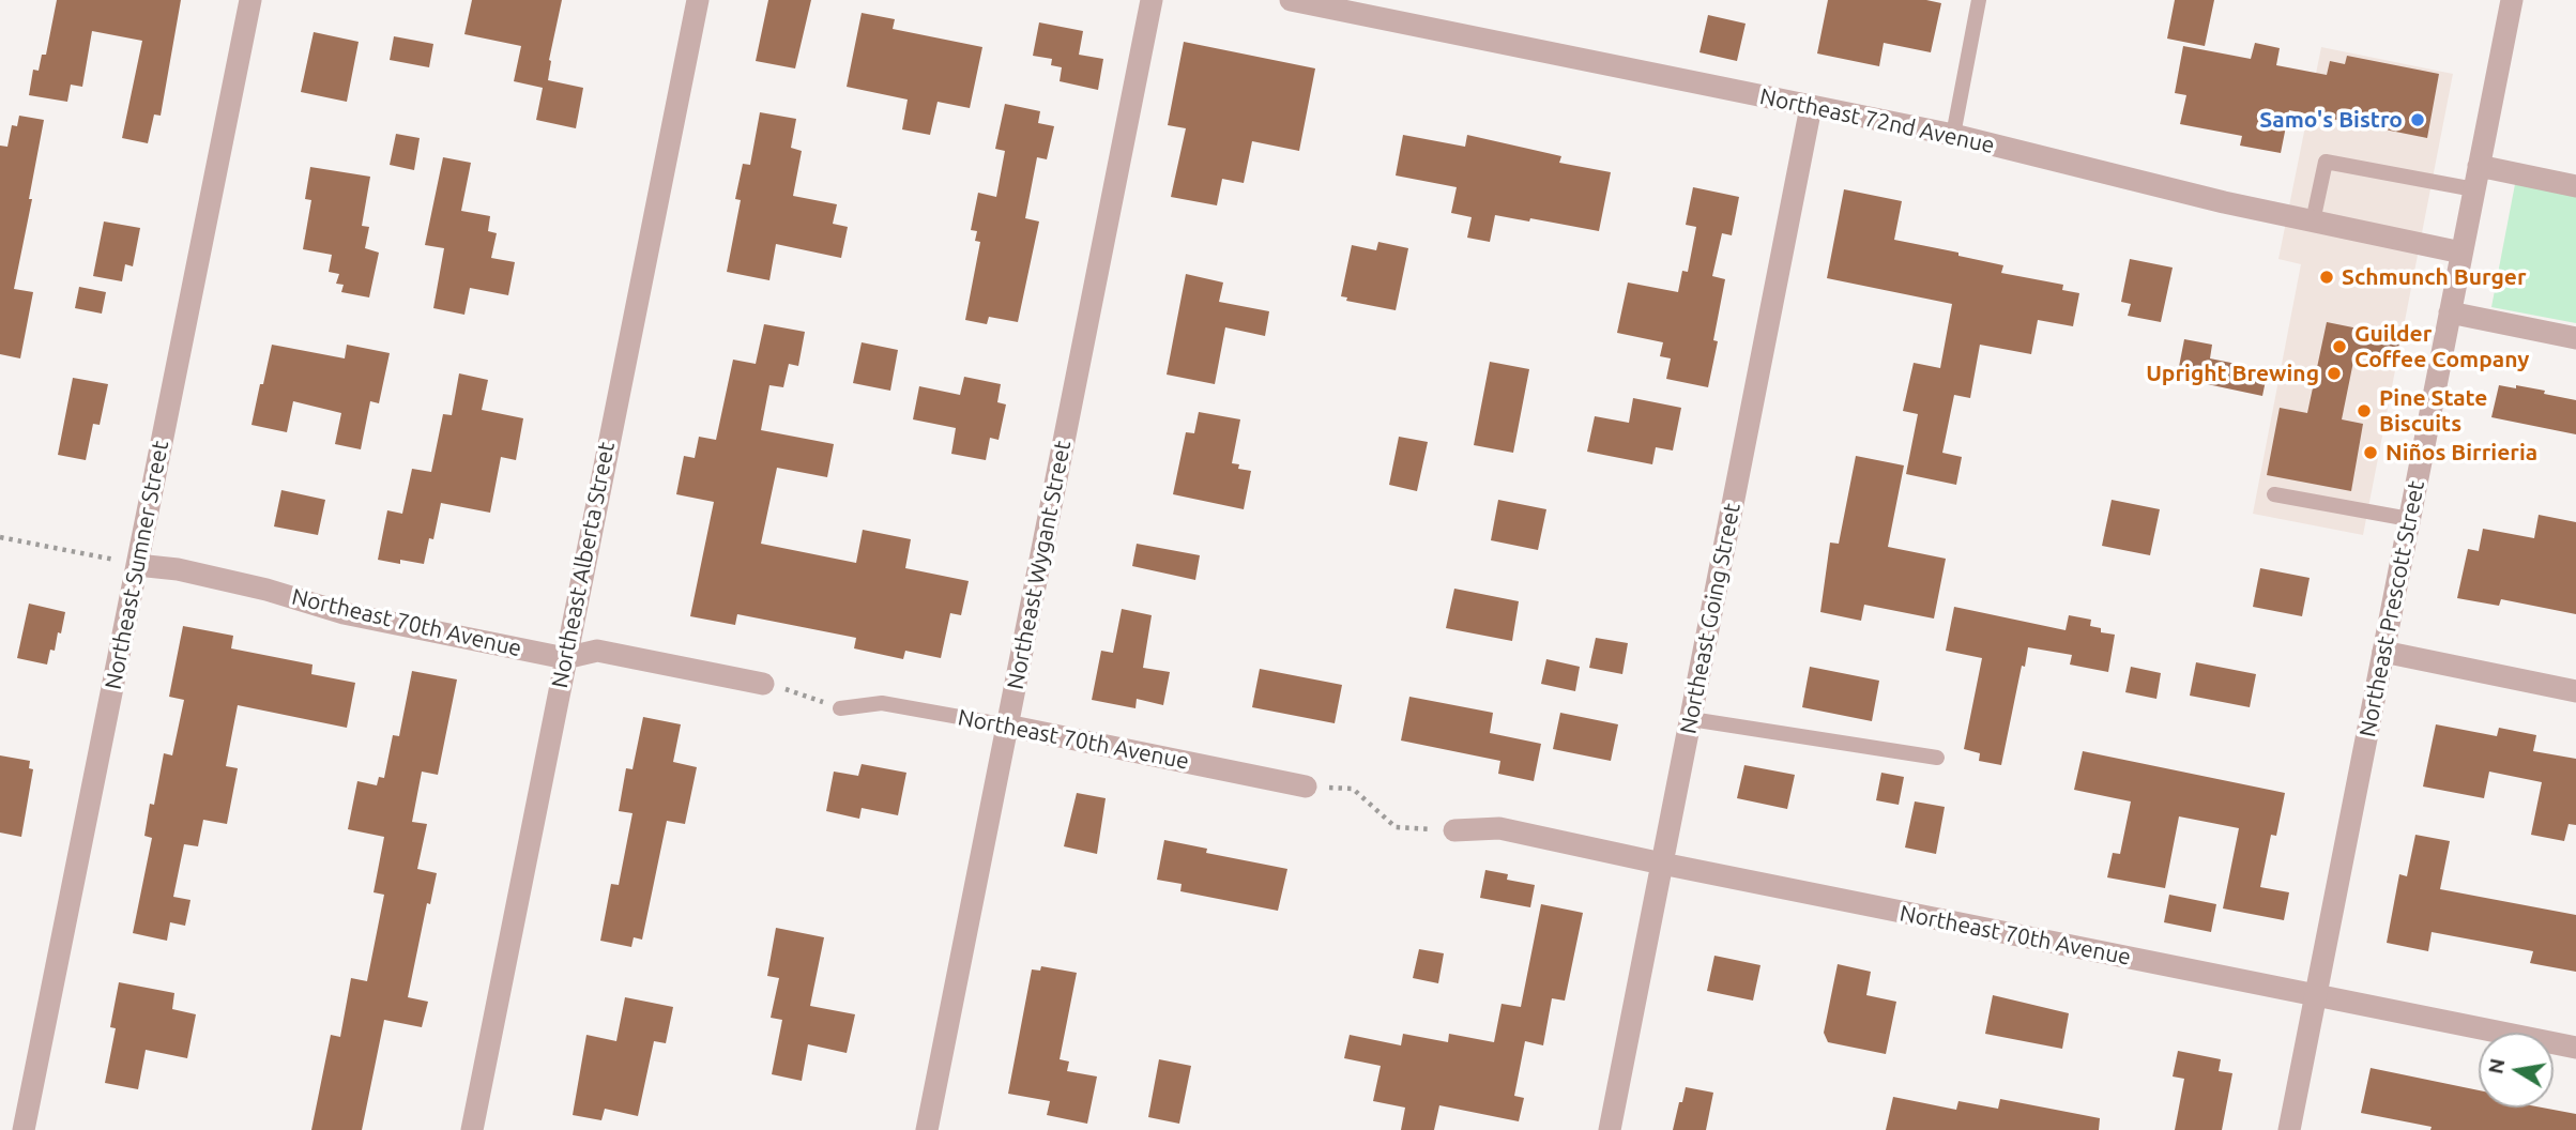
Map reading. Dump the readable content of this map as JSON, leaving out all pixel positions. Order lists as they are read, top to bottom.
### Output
{
  "streets": {
    "street": [
      "Northeast 72nd Avenue",
      "Northeast Sumner Street",
      "Northeast Alberta Street",
      "Northeast Wygant Street",
      "Northeast Prescott Street",
      "Northeast Going Street",
      "Northeast 70th Avenue"
    ]
  },
  "crossings": [
    ["Northeast 72nd Avenue", "Northeast Prescott Street"],
    ["Northeast 72nd Avenue", "Northeast Going Street"],
    ["Northeast Sumner Street", "Northeast 70th Avenue"],
    ["Northeast Alberta Street", "Northeast 70th Avenue"],
    ["Northeast Wygant Street", "Northeast 70th Avenue"],
    ["Northeast Prescott Street", "Northeast 70th Avenue"],
    ["Northeast Going Street", "Northeast 70th Avenue"]
  ],
  "places": [
    "Samo's Bistro",
    "Schmunch Burger",
    "Guilder Coffee Company",
    "Upright Brewing",
    "Pine State Biscuits",
    "Niños Birrieria"
  ],
  "north": "left"
}
